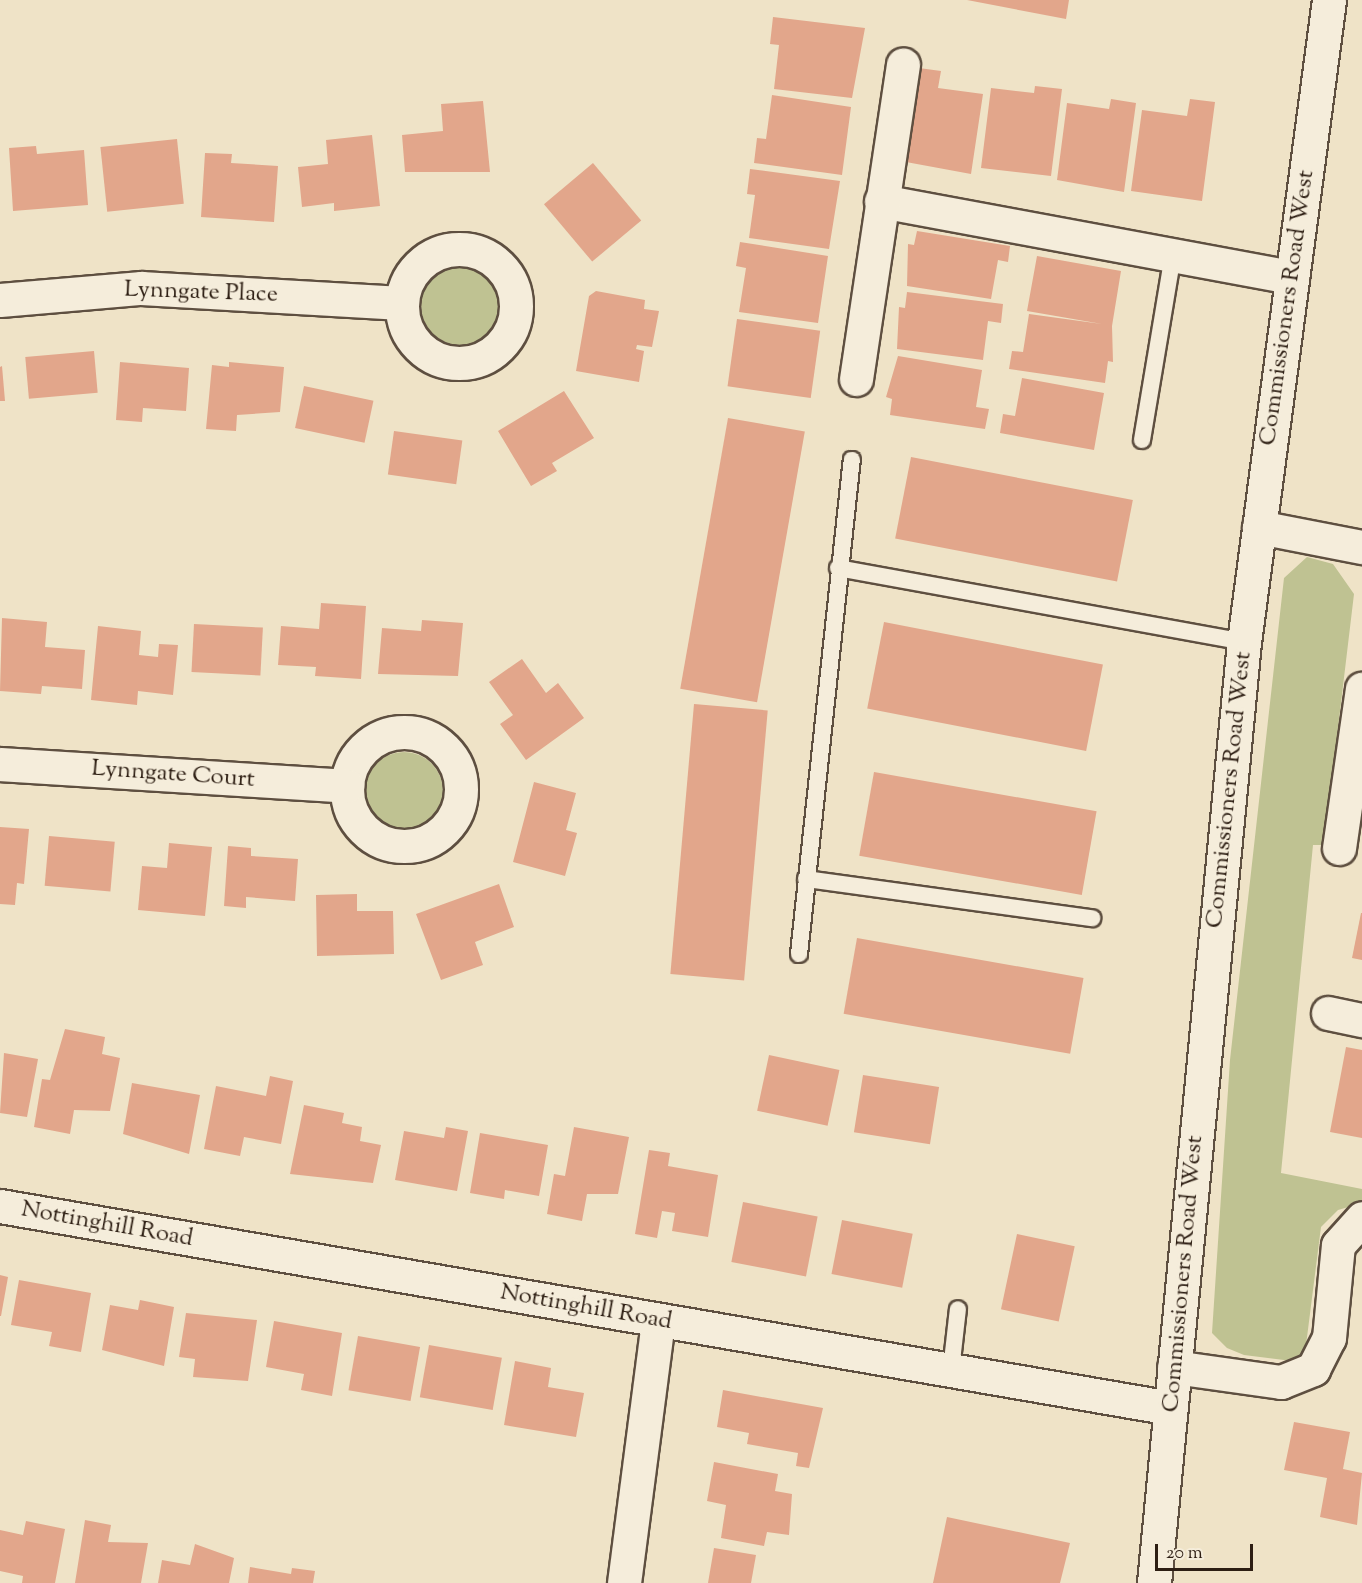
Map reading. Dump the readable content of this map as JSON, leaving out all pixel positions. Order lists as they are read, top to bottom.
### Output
{
  "streets": {
    "street": [
      "Lynngate Place",
      "Commissioners Road West",
      "Lynngate Court",
      "Nottinghill Road"
    ]
  },
  "crossings": [
    ["Commissioners Road West", "Nottinghill Road"]
  ],
  "scale_bar": "20 m"
}
